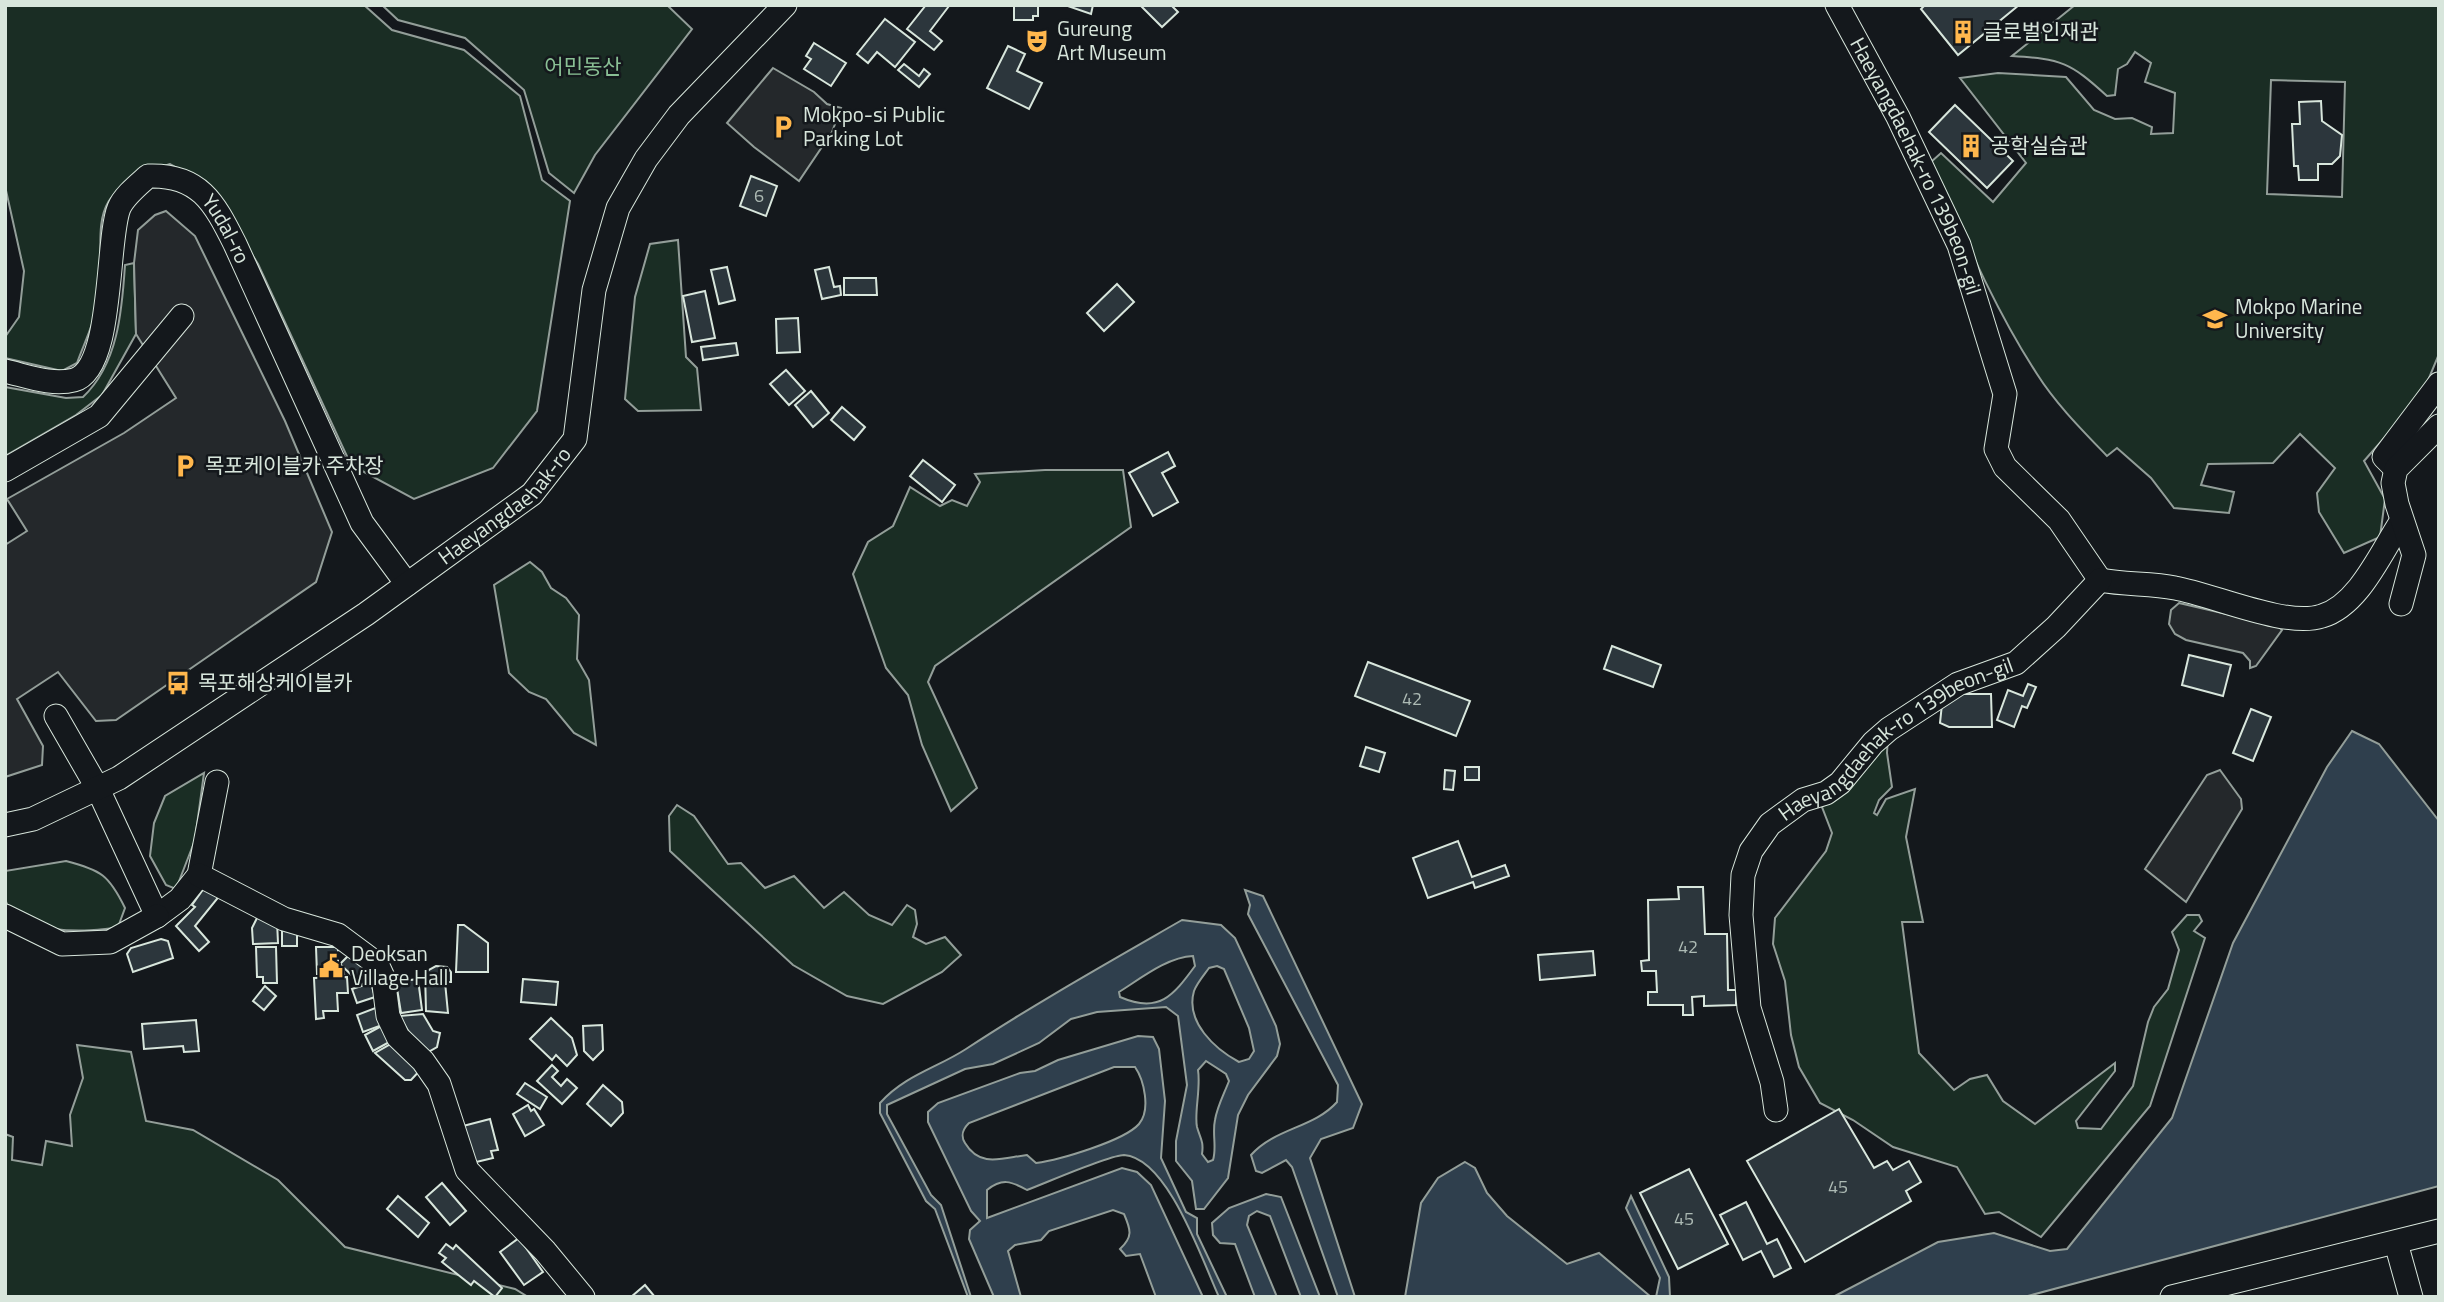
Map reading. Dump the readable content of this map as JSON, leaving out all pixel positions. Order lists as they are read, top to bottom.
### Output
{
  "streets": {
    "street": ["Haeyangdaehak-ro 139beon-gil", "Yudal-ro", "Haeyangdaehak-ro"]
  },
  "crossings": [
    ["Yudal-ro", "Haeyangdaehak-ro"]
  ],
  "parks": ["어민동산"],
  "places": {
    "building": ["글로벌인재관", "공학실습관"],
    "theatre": ["Gureung Art Museum"],
    "parking": ["Mokpo-si Public Parking Lot", "목포케이블카 주차장"],
    "school or university": ["Mokpo Marine University"],
    "bus stop": ["목포해상케이블카"],
    "public building": ["Deoksan Village Hall"]
  },
  "house_numbers": [
    "6",
    "42",
    "42",
    "45",
    "45"
  ]
}
